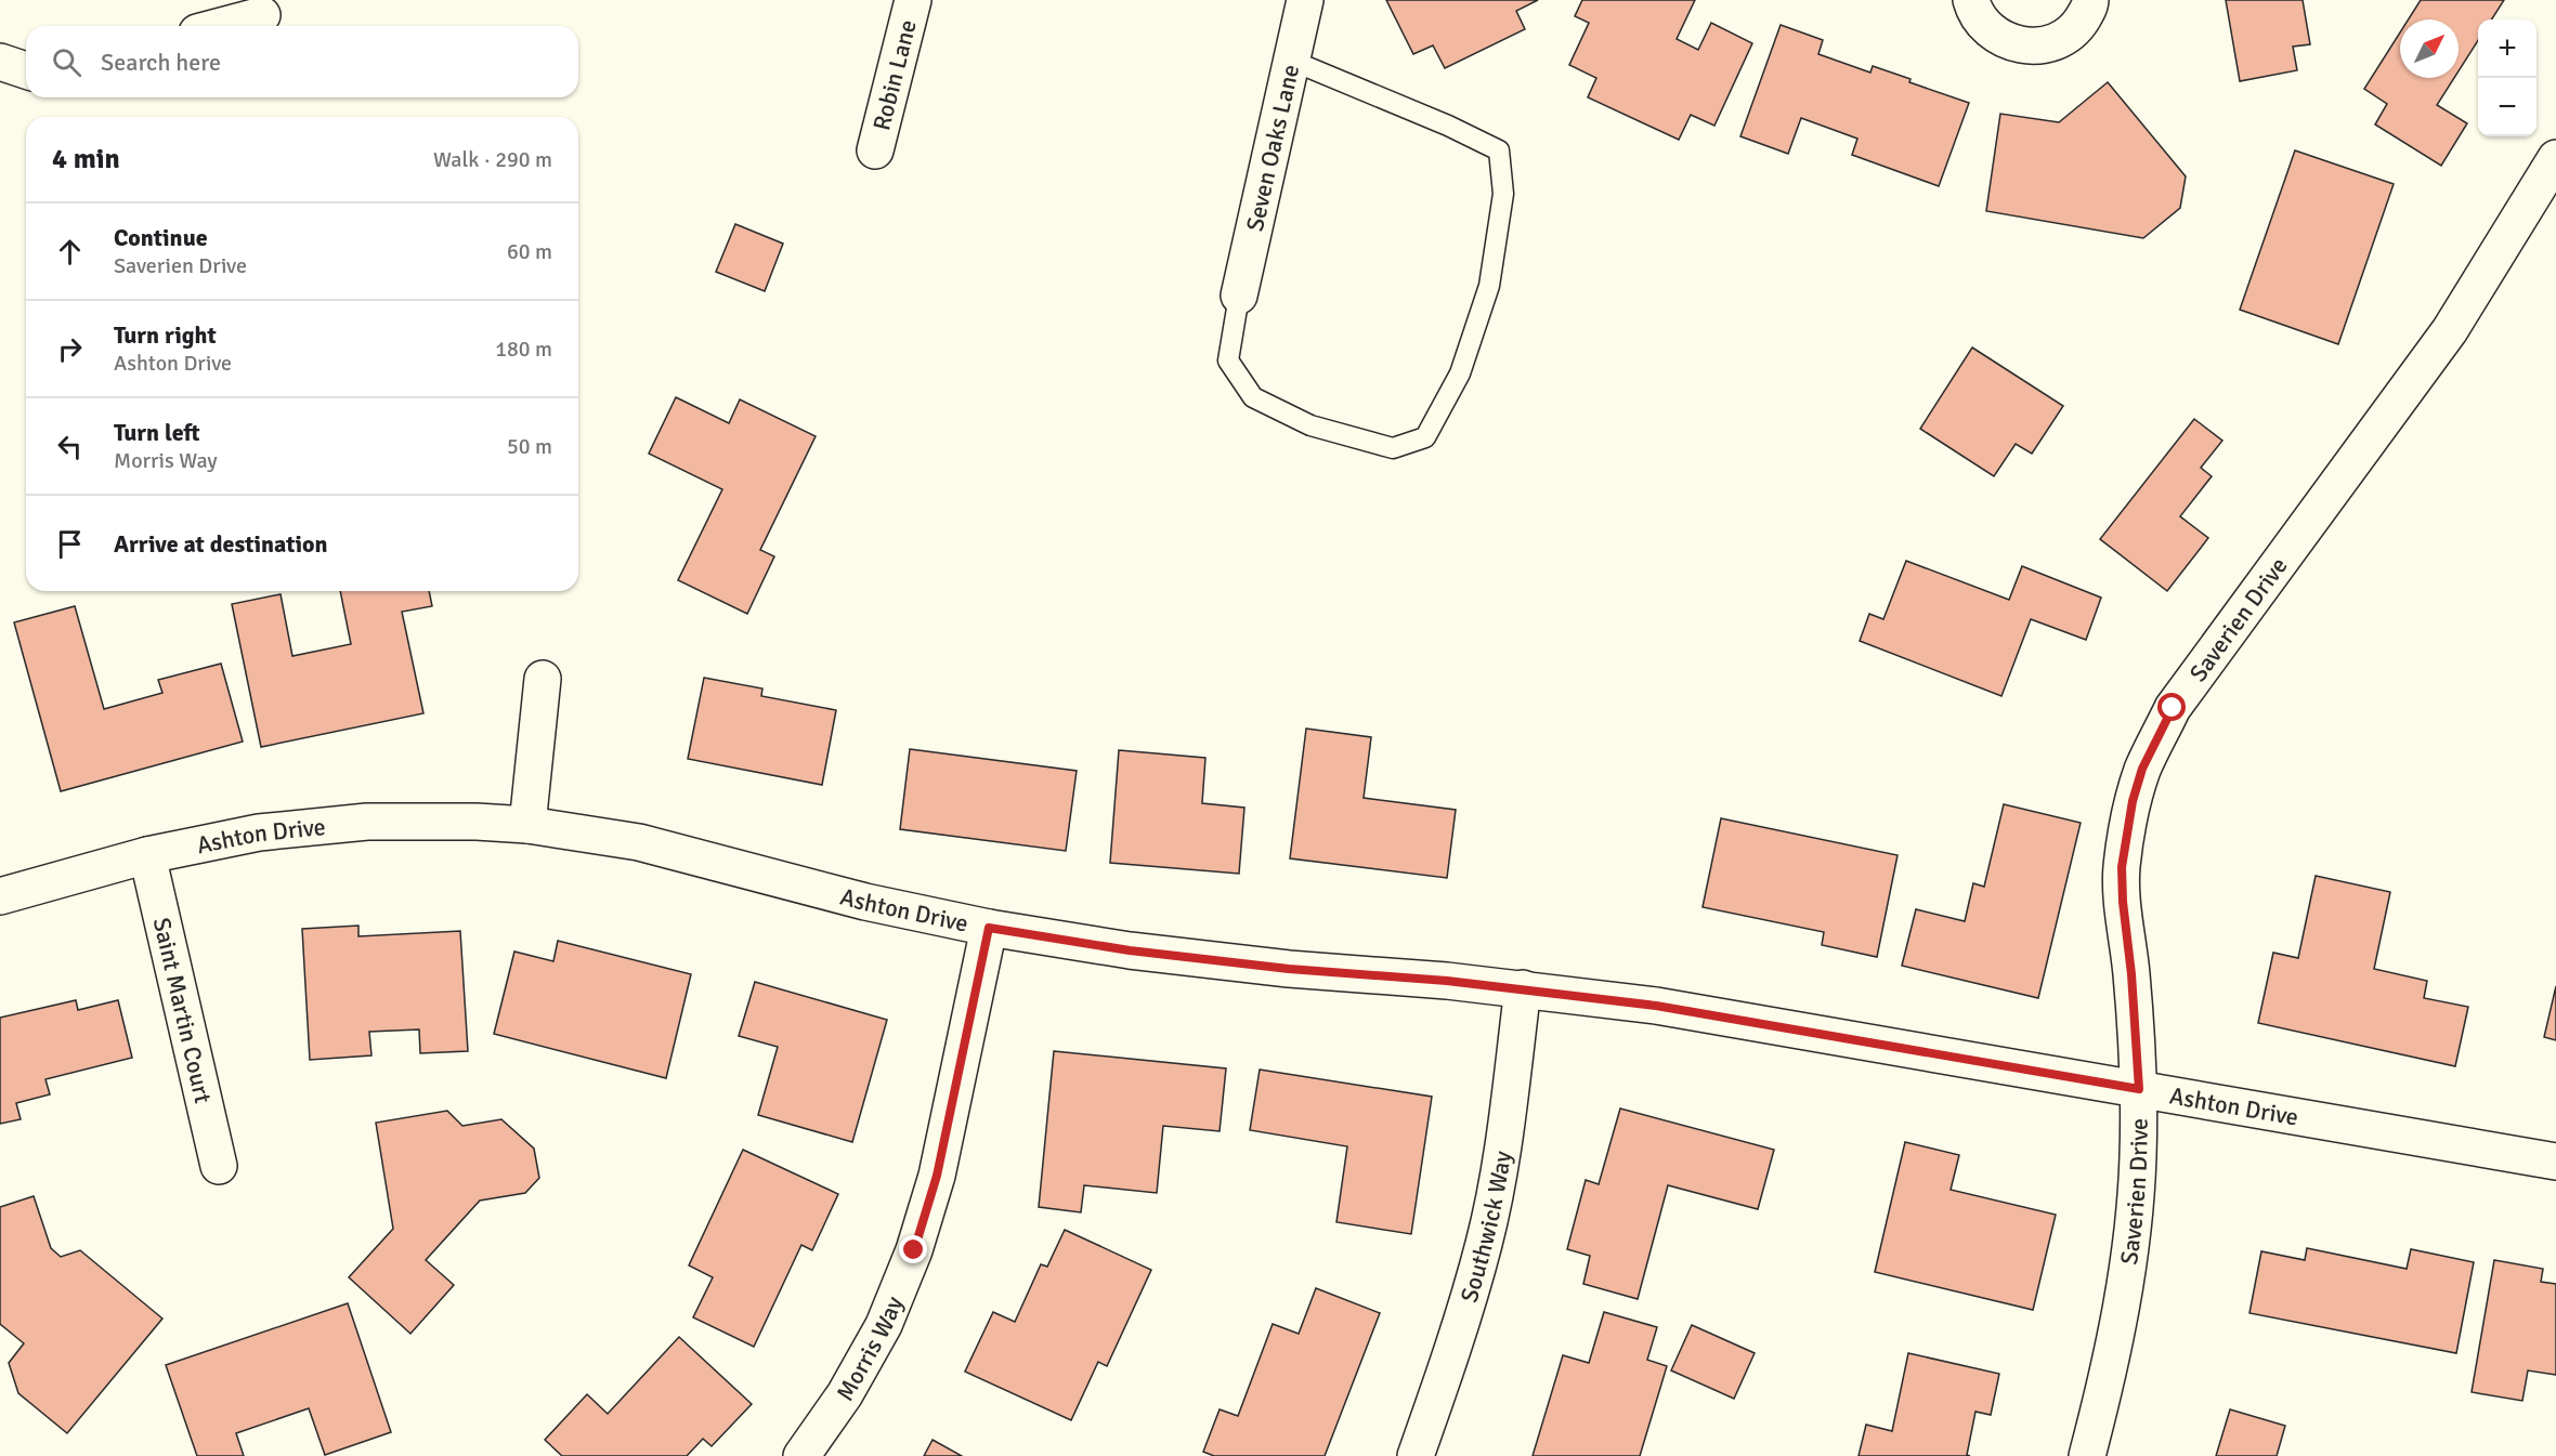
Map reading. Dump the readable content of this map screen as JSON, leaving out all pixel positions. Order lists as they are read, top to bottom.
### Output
{
  "streets": {
    "street": [
      "Robin Lane",
      "Seven Oaks Lane",
      "Saverien Drive",
      "Ashton Drive",
      "Saint Martin Court",
      "Southwick Way",
      "Morris Way"
    ]
  },
  "crossings": [
    ["Saverien Drive", "Ashton Drive"],
    ["Ashton Drive", "Saint Martin Court"],
    ["Ashton Drive", "Southwick Way"],
    ["Ashton Drive", "Morris Way"]
  ],
  "north": "top right",
  "page": {
    "map_buttons": ["+", "−"],
    "search": "Search here",
    "heading": ["4 min", "Walk · 290 m"],
    "list": [
      ["Continue", "Saverien Drive", "60 m"],
      ["Turn right", "Ashton Drive", "180 m"],
      ["Turn left", "Morris Way", "50 m"],
      "Arrive at destination"
    ]
  }
}
